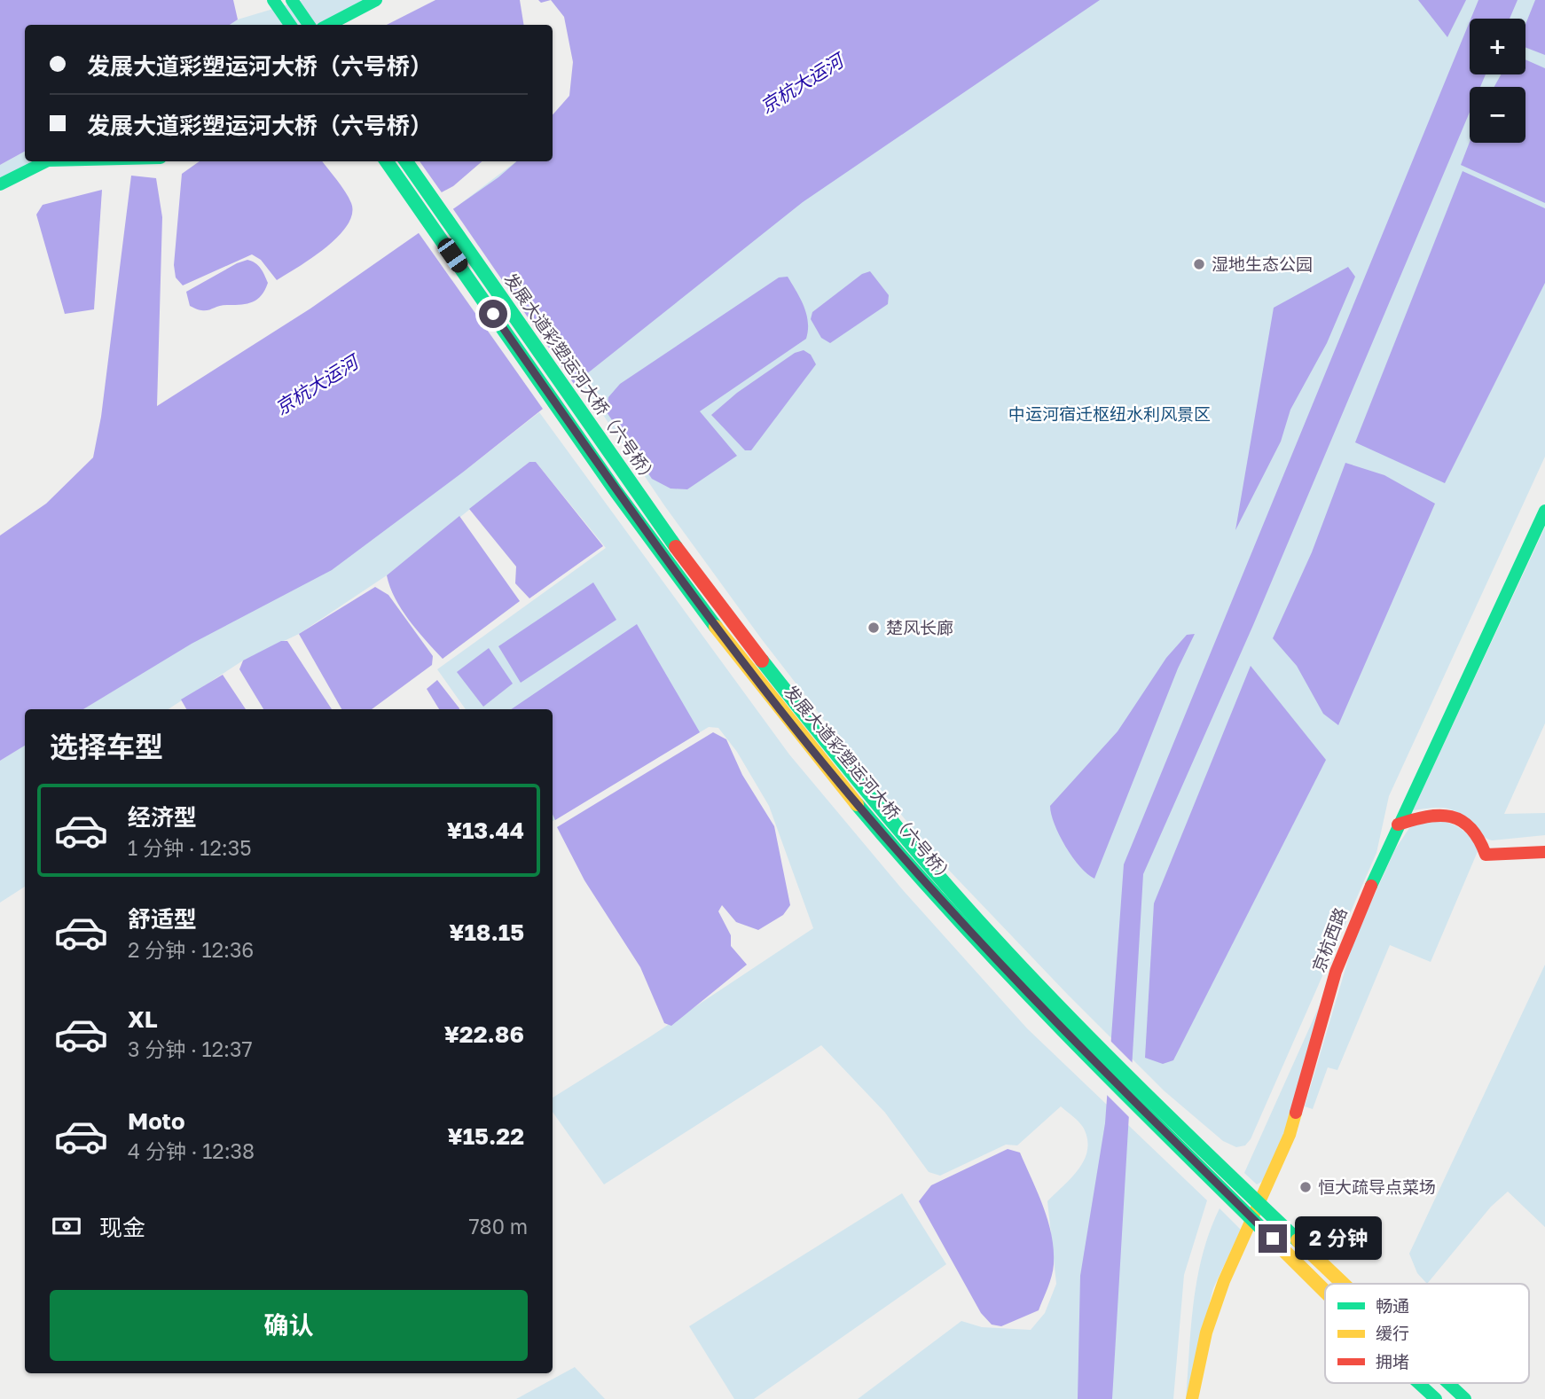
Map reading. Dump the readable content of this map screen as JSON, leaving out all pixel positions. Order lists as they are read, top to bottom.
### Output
{
  "streets": {
    "main road": ["发展大道彩塑运河大桥（六号桥）", "京杭西路"]
  },
  "water": ["京杭大运河"],
  "parks": ["中运河宿迁枢纽水利风景区"],
  "places": ["湿地生态公园", "楚风长廊", "恒大疏导点菜场"],
  "legend": ["畅通", "缓行", "拥堵"],
  "page": {
    "map_buttons": ["+", "−"],
    "banner": ["发展大道彩塑运河大桥（六号桥）", "发展大道彩塑运河大桥（六号桥）"],
    "heading": "选择车型",
    "list": [
      {
        "name": "经济型",
        "note": "1 分钟 · 12:35",
        "value": "¥13.44"
      },
      {
        "name": "舒适型",
        "note": "2 分钟 · 12:36",
        "value": "¥18.15"
      },
      {
        "name": "XL",
        "note": "3 分钟 · 12:37",
        "value": "¥22.86"
      },
      {
        "name": "Moto",
        "note": "4 分钟 · 12:38",
        "value": "¥15.22"
      }
    ],
    "pay": ["现金", "780 m"],
    "bubble": "2 分钟",
    "buttons": "确认"
  }
}
